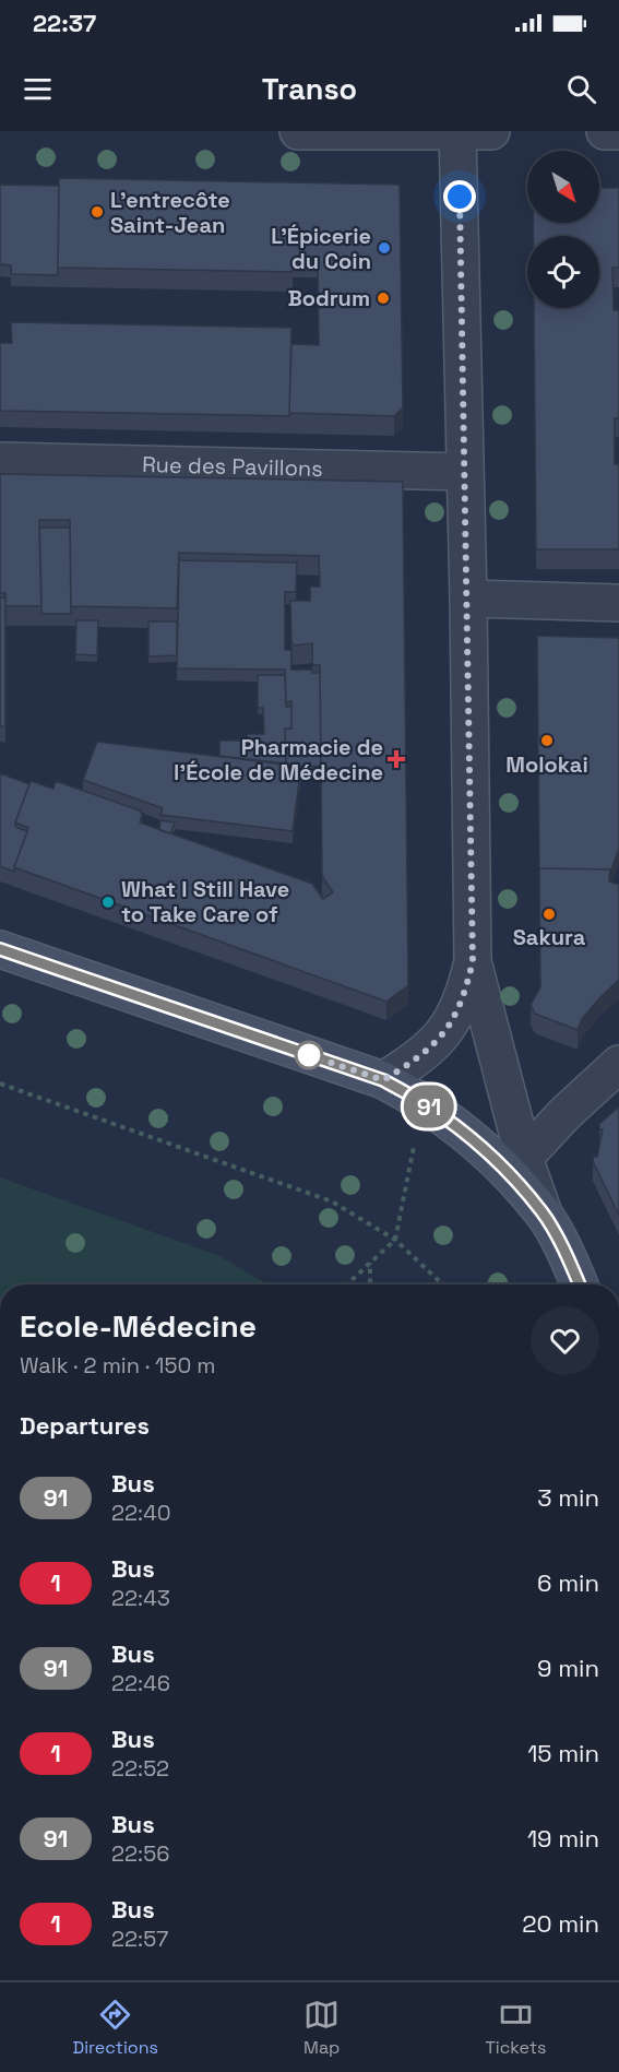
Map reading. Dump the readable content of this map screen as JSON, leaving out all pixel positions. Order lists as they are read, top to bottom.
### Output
{
  "streets": {
    "street": ["Rue des Pavillons"]
  },
  "places": {
    "other": [
      "L'entrecôte Saint-Jean",
      "L'Épicerie du Coin",
      "Bodrum",
      "Molokai",
      "What I Still Have to Take Care of",
      "Sakura"
    ],
    "health": ["Pharmacie de l'École de Médecine"]
  },
  "lines": ["bus line 91"],
  "north": "bottom right",
  "page": {
    "status": "22:37",
    "header": "Transo",
    "on_map": "91",
    "heading": [
      ["Ecole-Médecine", "Walk · 2 min · 150 m"],
      "Departures"
    ],
    "list": [
      {
        "mark": "91",
        "name": "Bus",
        "note": "22:40",
        "value": "3 min"
      },
      {
        "mark": "1",
        "name": "Bus",
        "note": "22:43",
        "value": "6 min"
      },
      {
        "mark": "91",
        "name": "Bus",
        "note": "22:46",
        "value": "9 min"
      },
      {
        "mark": "1",
        "name": "Bus",
        "note": "22:52",
        "value": "15 min"
      },
      {
        "mark": "91",
        "name": "Bus",
        "note": "22:56",
        "value": "19 min"
      },
      {
        "mark": "1",
        "name": "Bus",
        "note": "22:57",
        "value": "20 min"
      }
    ],
    "tabs": ["Directions", "Map", "Tickets"]
  }
}
